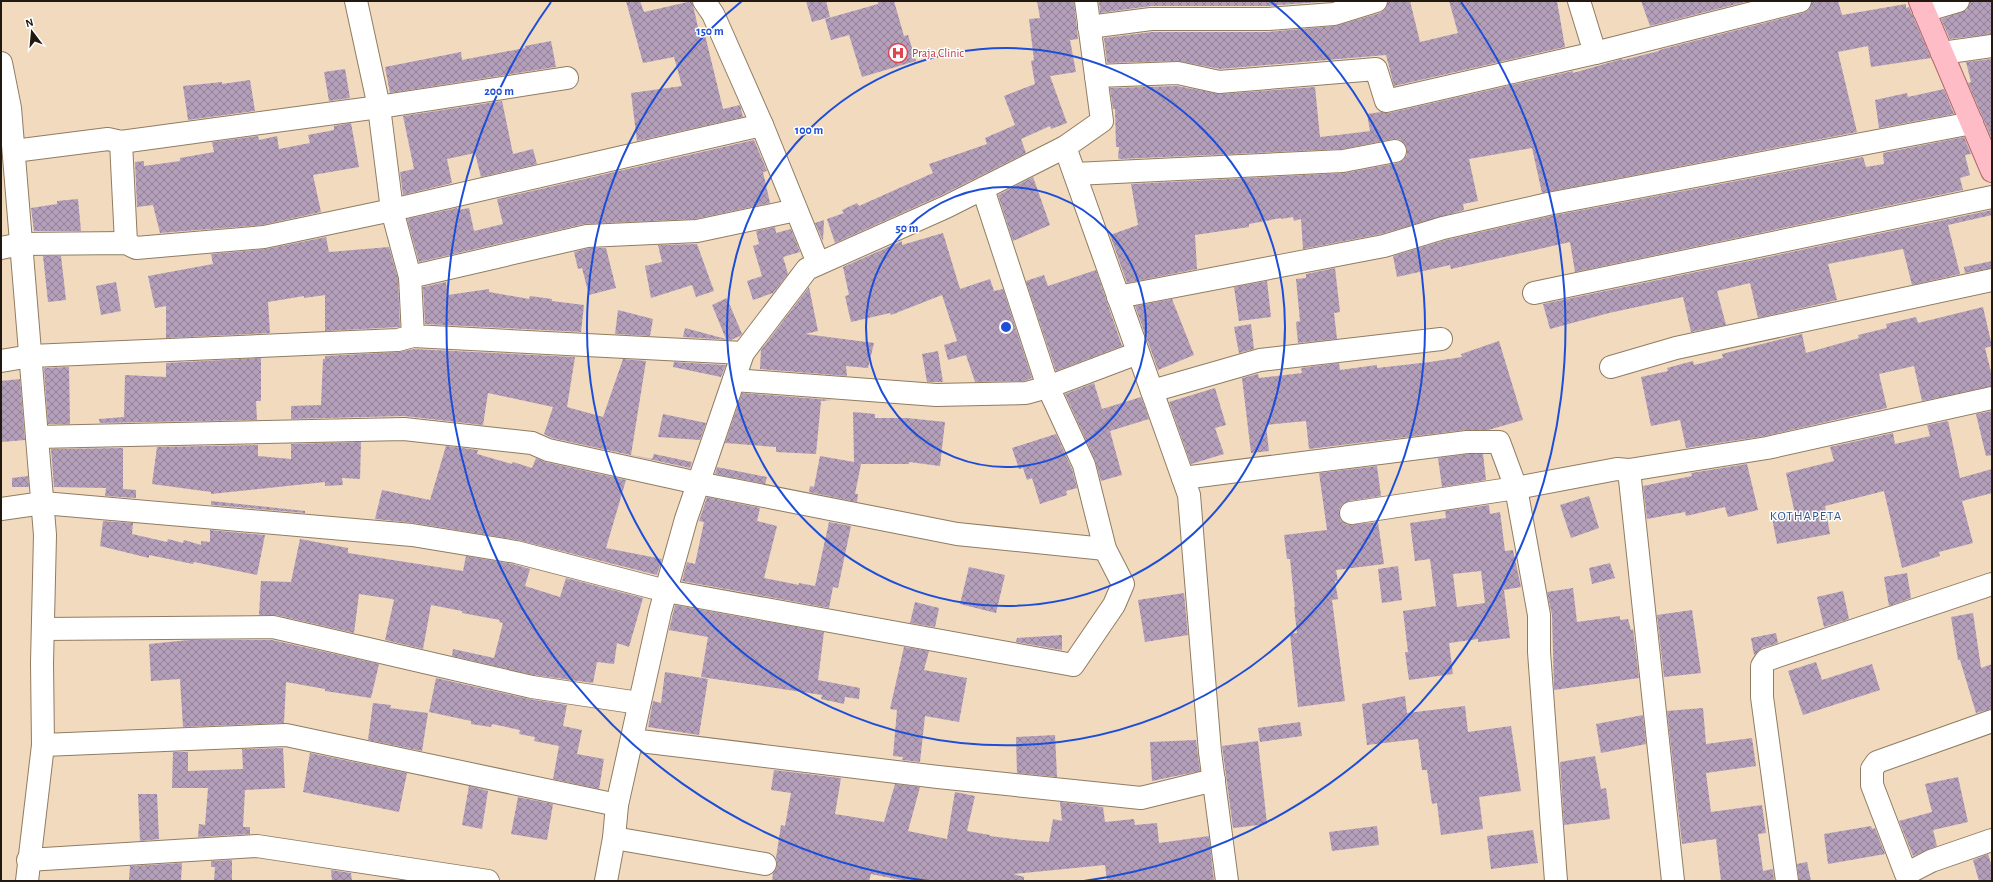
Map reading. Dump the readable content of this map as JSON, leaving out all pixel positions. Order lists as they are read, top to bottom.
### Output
{
  "districts": ["KOTHAPETA"],
  "places": {
    "hospital": ["Praja Clinic"]
  },
  "north": "top",
  "rings": [
    "150 m",
    "200 m",
    "100 m",
    "50 m"
  ]
}
